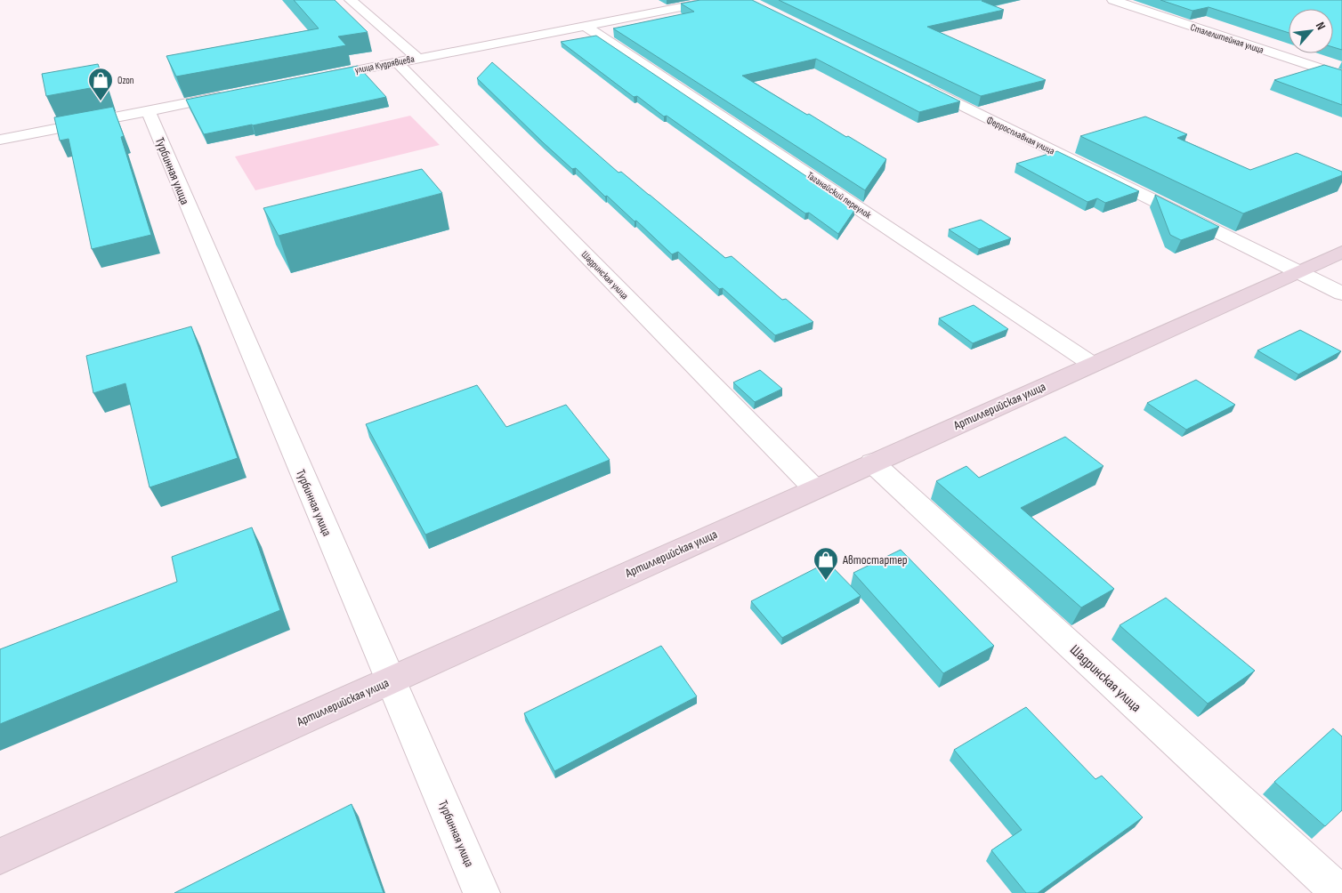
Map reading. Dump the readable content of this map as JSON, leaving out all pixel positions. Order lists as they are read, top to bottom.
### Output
{
  "streets": {
    "street": [
      "Сталелитейная улица",
      "улица Кудрявцева",
      "Ферросплавная улица",
      "Турбинная улица",
      "Таганайский переулок",
      "Шадринская улица",
      "Артиллерийская улица"
    ]
  },
  "crossings": [
    ["улица Кудрявцева", "Таганайский переулок"],
    ["улица Кудрявцева", "Шадринская улица"],
    ["Ферросплавная улица", "Артиллерийская улица"],
    ["Турбинная улица", "Артиллерийская улица"],
    ["Таганайский переулок", "Артиллерийская улица"],
    ["Шадринская улица", "Артиллерийская улица"]
  ],
  "places": {
    "shop": ["Ozon", "Автостартер"]
  },
  "north": "top right"
}
